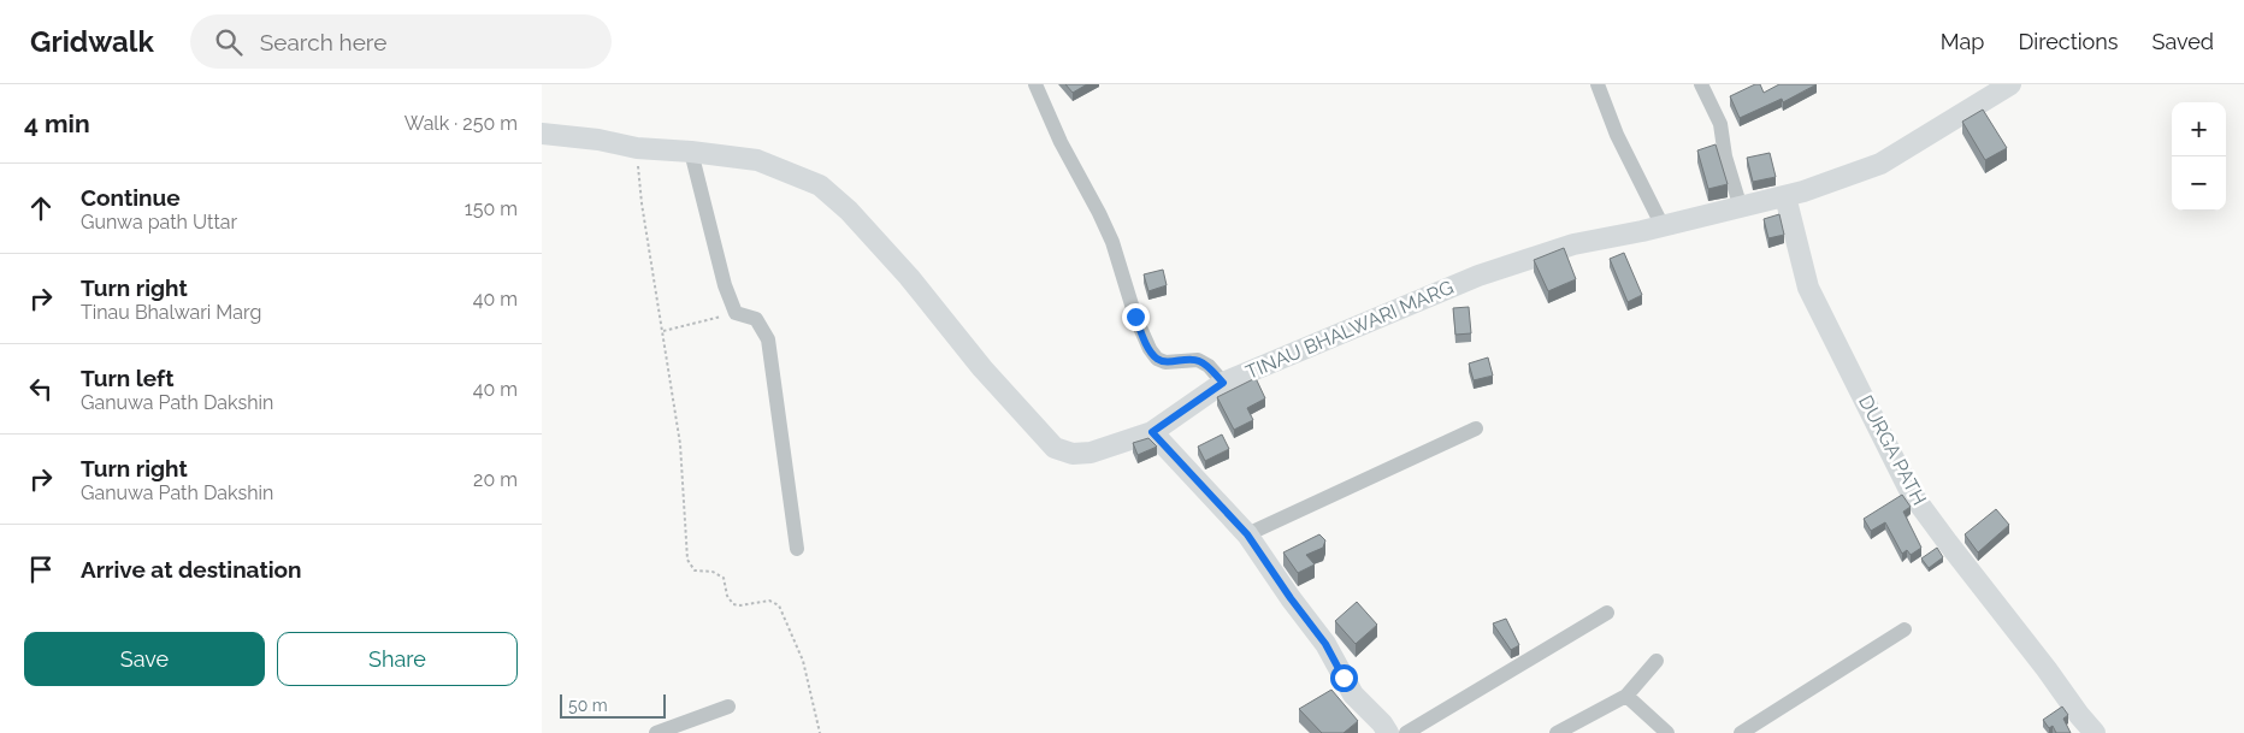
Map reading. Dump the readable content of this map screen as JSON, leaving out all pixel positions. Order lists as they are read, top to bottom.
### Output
{
  "streets": {
    "street": ["TINAU BHALWARI MARG", "DURGA PATH"]
  },
  "crossings": [
    ["TINAU BHALWARI MARG", "DURGA PATH"]
  ],
  "scale_bar": "50 m",
  "page": {
    "header": "Gridwalk",
    "search": "Search here",
    "nav": ["Map", "Directions", "Saved"],
    "heading": ["4 min", "Walk · 250 m"],
    "map_buttons": ["+", "−"],
    "list": [
      ["Continue", "Gunwa path Uttar", "150 m"],
      ["Turn right", "Tinau Bhalwari Marg", "40 m"],
      ["Turn left", "Ganuwa Path Dakshin", "40 m"],
      ["Turn right", "Ganuwa Path Dakshin", "20 m"],
      "Arrive at destination"
    ],
    "buttons": ["Save", "Share"],
    "scale": "50 m"
  }
}
